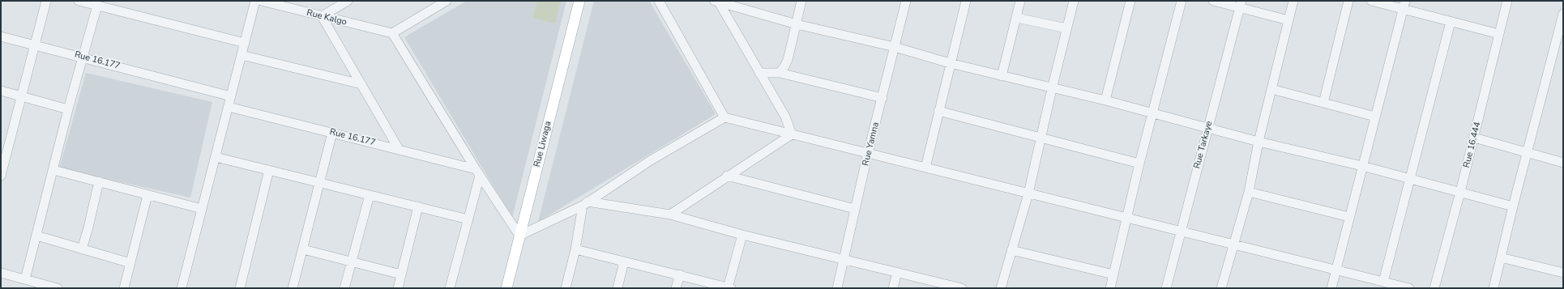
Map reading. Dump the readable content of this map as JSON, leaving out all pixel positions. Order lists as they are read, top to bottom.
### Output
{
  "streets": {
    "main road": ["Rue Liwaga"],
    "street": [
      "Rue Kalgo",
      "Rue 16.177",
      "Rue Yamna",
      "Rue Tarkaye",
      "Rue 16.444"
    ]
  }
}
